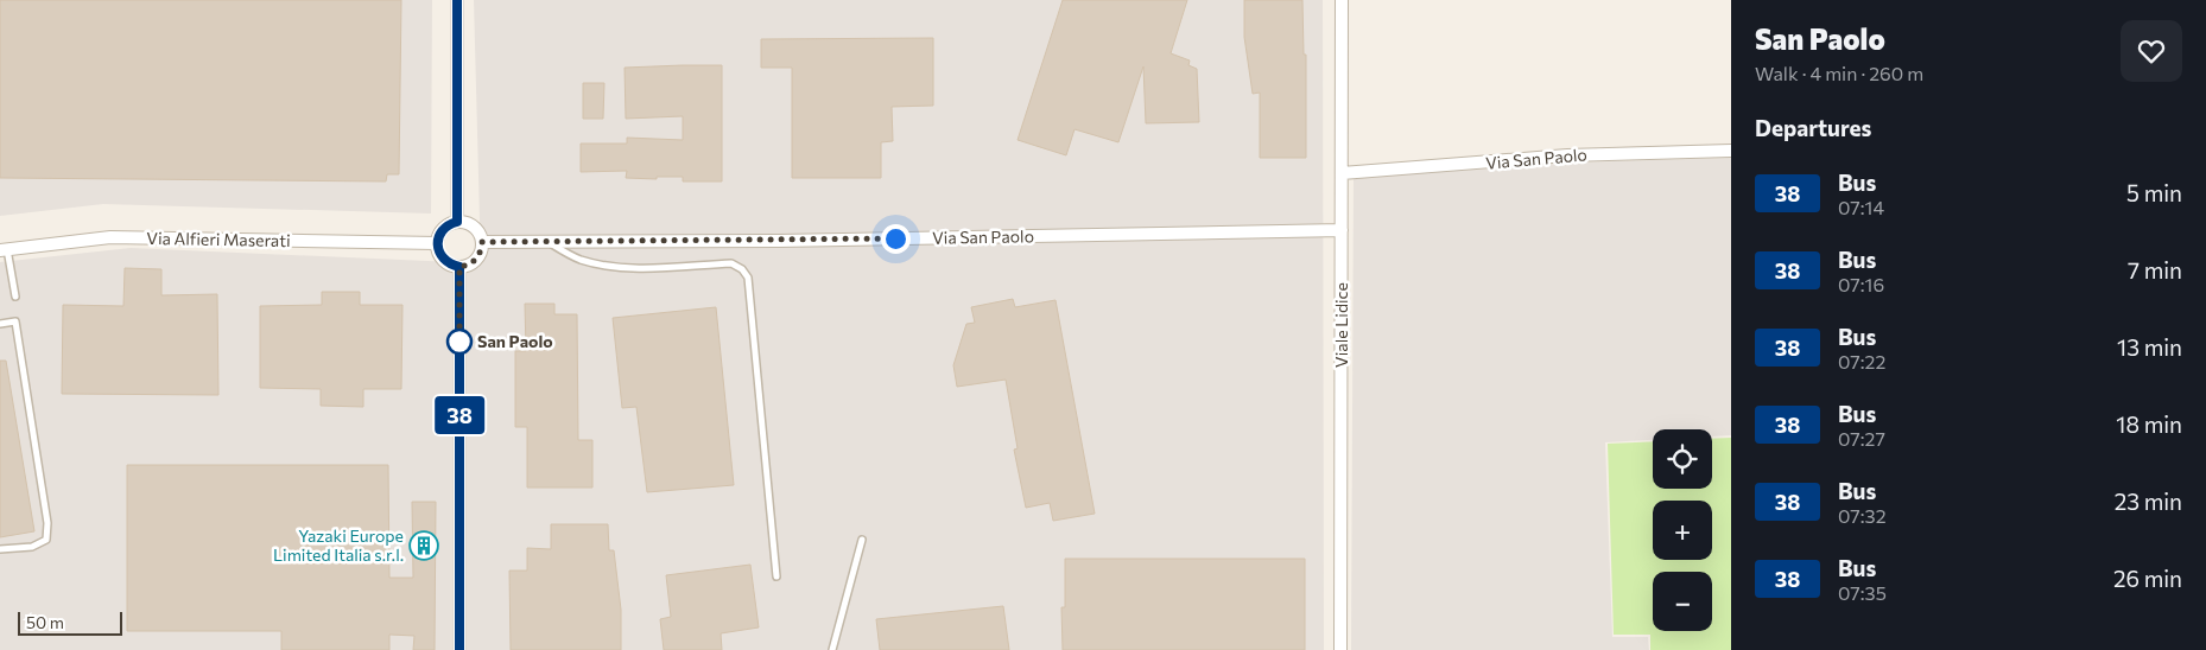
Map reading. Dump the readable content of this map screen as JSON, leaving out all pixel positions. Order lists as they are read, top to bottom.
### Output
{
  "streets": {
    "street": ["Via San Paolo", "Via Alfieri Maserati", "Viale Lidice"]
  },
  "crossings": [
    ["Via San Paolo", "Via Alfieri Maserati"],
    ["Via San Paolo", "Viale Lidice"]
  ],
  "places": {
    "other": ["San Paolo"],
    "building": ["Yazaki Europe Limited Italia s.r.l."]
  },
  "lines": ["bus line 38"],
  "scale_bar": "50 m",
  "page": {
    "on_map": "38",
    "heading": [
      ["San Paolo", "Walk · 4 min · 260 m"],
      "Departures"
    ],
    "list": [
      {
        "mark": "38",
        "name": "Bus",
        "note": "07:14",
        "value": "5 min"
      },
      {
        "mark": "38",
        "name": "Bus",
        "note": "07:16",
        "value": "7 min"
      },
      {
        "mark": "38",
        "name": "Bus",
        "note": "07:22",
        "value": "13 min"
      },
      {
        "mark": "38",
        "name": "Bus",
        "note": "07:27",
        "value": "18 min"
      },
      {
        "mark": "38",
        "name": "Bus",
        "note": "07:32",
        "value": "23 min"
      },
      {
        "mark": "38",
        "name": "Bus",
        "note": "07:35",
        "value": "26 min"
      }
    ],
    "map_buttons": ["+", "−"],
    "scale": "50 m"
  }
}
